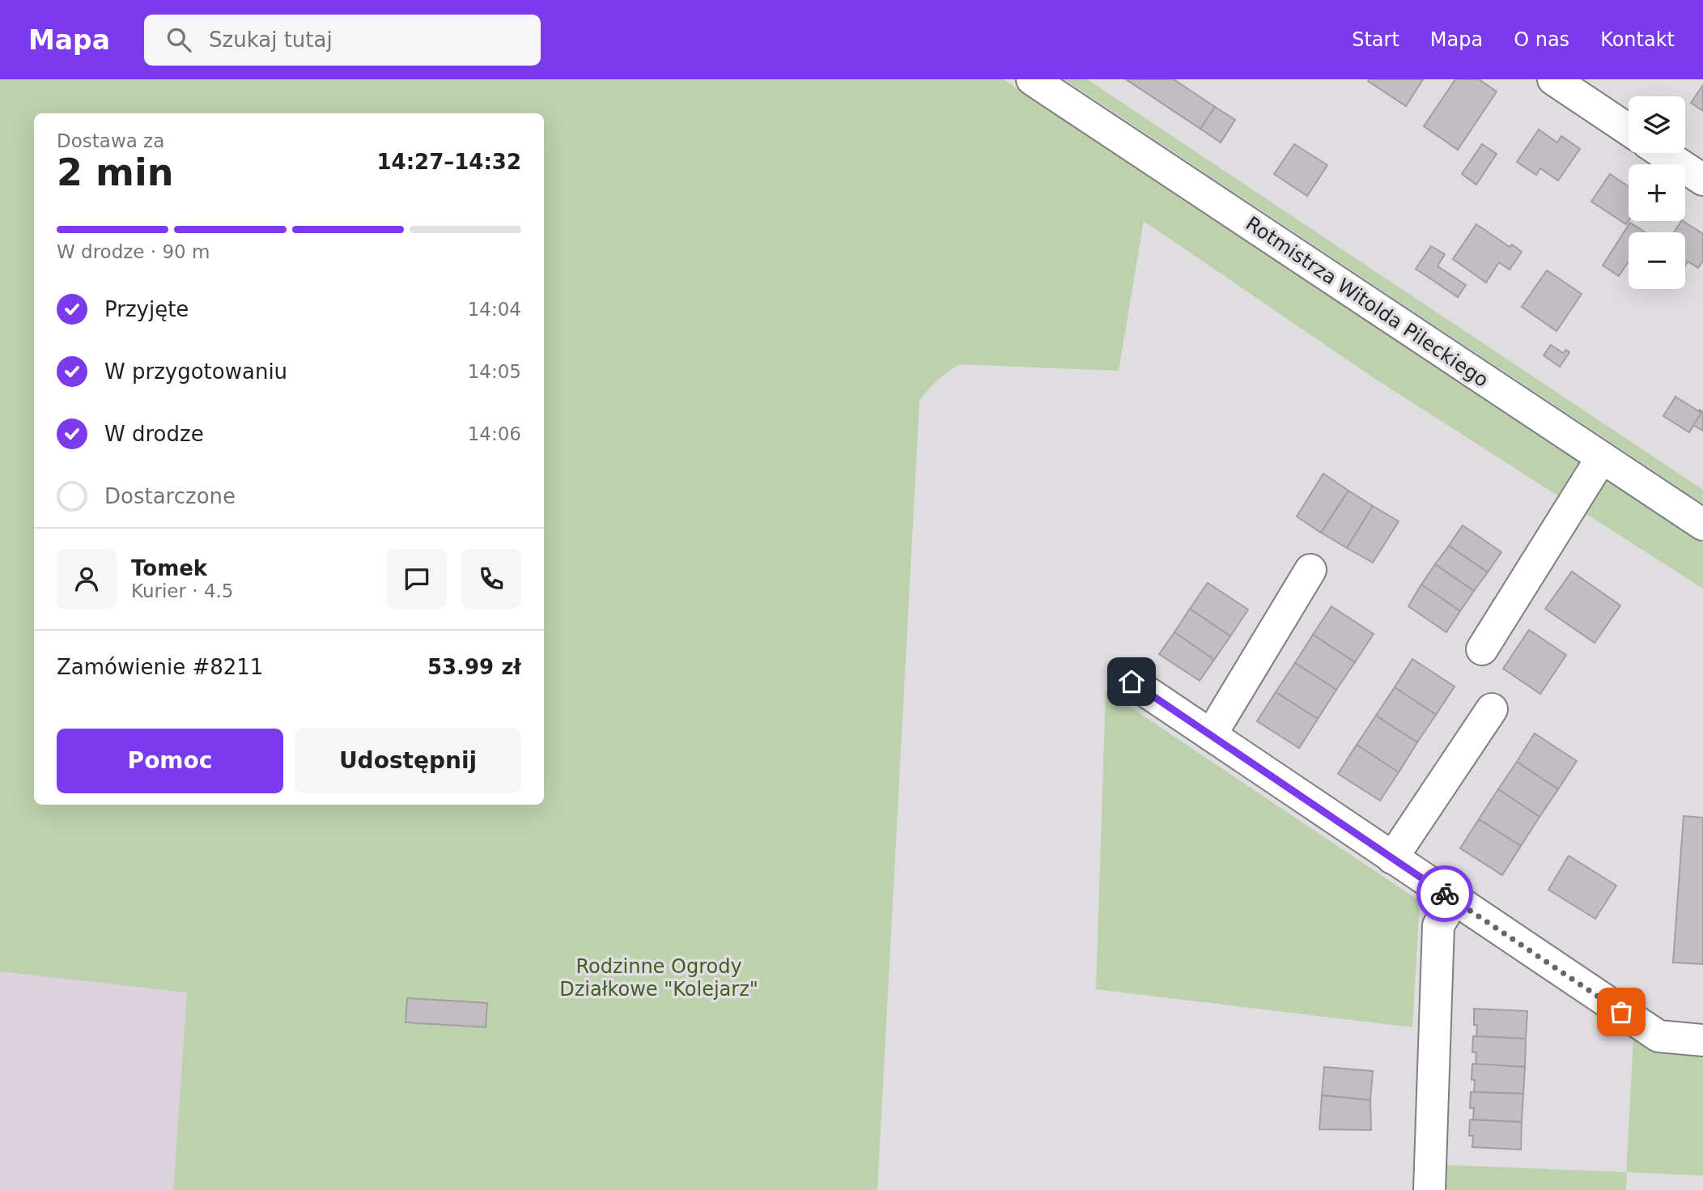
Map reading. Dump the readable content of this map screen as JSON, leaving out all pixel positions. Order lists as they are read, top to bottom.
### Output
{
  "streets": {
    "street": ["Rotmistrza Witolda Pileckiego"]
  },
  "parks": ["Rodzinne Ogrody Działkowe \"Kolejarz\""],
  "page": {
    "header": "Mapa",
    "search": "Szukaj tutaj",
    "nav": [
      "Start",
      "Mapa",
      "O nas",
      "Kontakt"
    ],
    "map_buttons": ["+", "−"],
    "heading": ["2 min", "Dostawa za", "14:27–14:32"],
    "panel": [
      "Tomek",
      "Kurier · 4.5",
      "Zamówienie #8211",
      "53.99 zł"
    ],
    "bar": "W drodze · 90 m",
    "list": [
      ["Przyjęte", "14:04"],
      ["W przygotowaniu", "14:05"],
      ["W drodze", "14:06"],
      "Dostarczone"
    ],
    "buttons": ["Pomoc", "Udostępnij"]
  }
}
